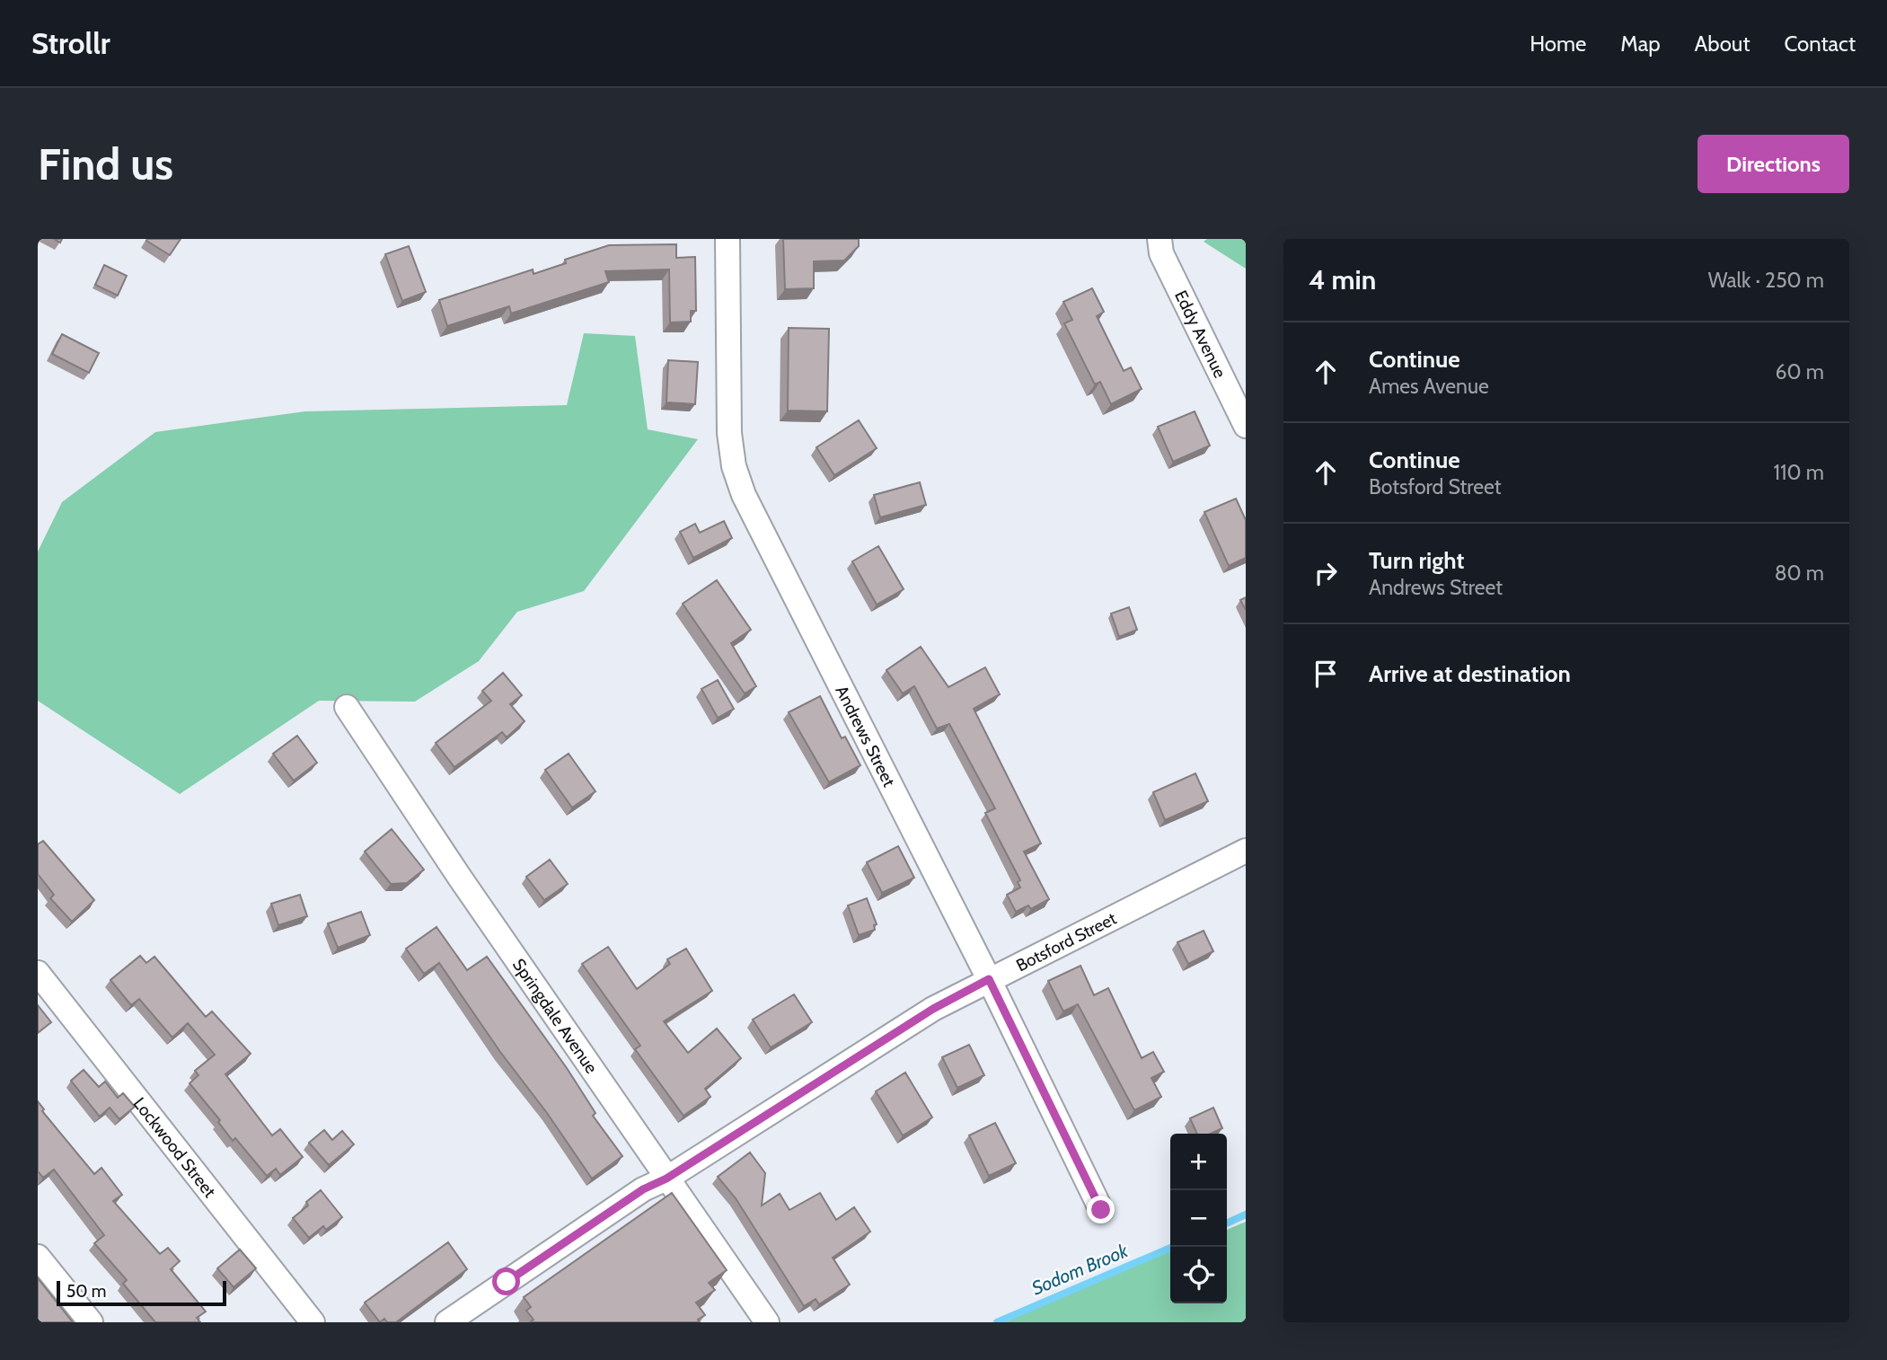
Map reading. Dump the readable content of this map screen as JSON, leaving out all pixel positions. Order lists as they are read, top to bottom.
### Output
{
  "streets": {
    "street": [
      "Eddy Avenue",
      "Andrews Street",
      "Botsford Street",
      "Springdale Avenue",
      "Lockwood Street"
    ]
  },
  "crossings": [
    ["Andrews Street", "Botsford Street"],
    ["Botsford Street", "Springdale Avenue"]
  ],
  "water": ["Sodom Brook"],
  "scale_bar": "50 m",
  "page": {
    "header": "Strollr",
    "nav": [
      "Home",
      "Map",
      "About",
      "Contact"
    ],
    "buttons": "Directions",
    "title": "Find us",
    "heading": ["4 min", "Walk · 250 m"],
    "list": [
      ["Continue", "Ames Avenue", "60 m"],
      ["Continue", "Botsford Street", "110 m"],
      ["Turn right", "Andrews Street", "80 m"],
      "Arrive at destination"
    ],
    "map_buttons": ["+", "−"],
    "scale": "50 m"
  }
}
